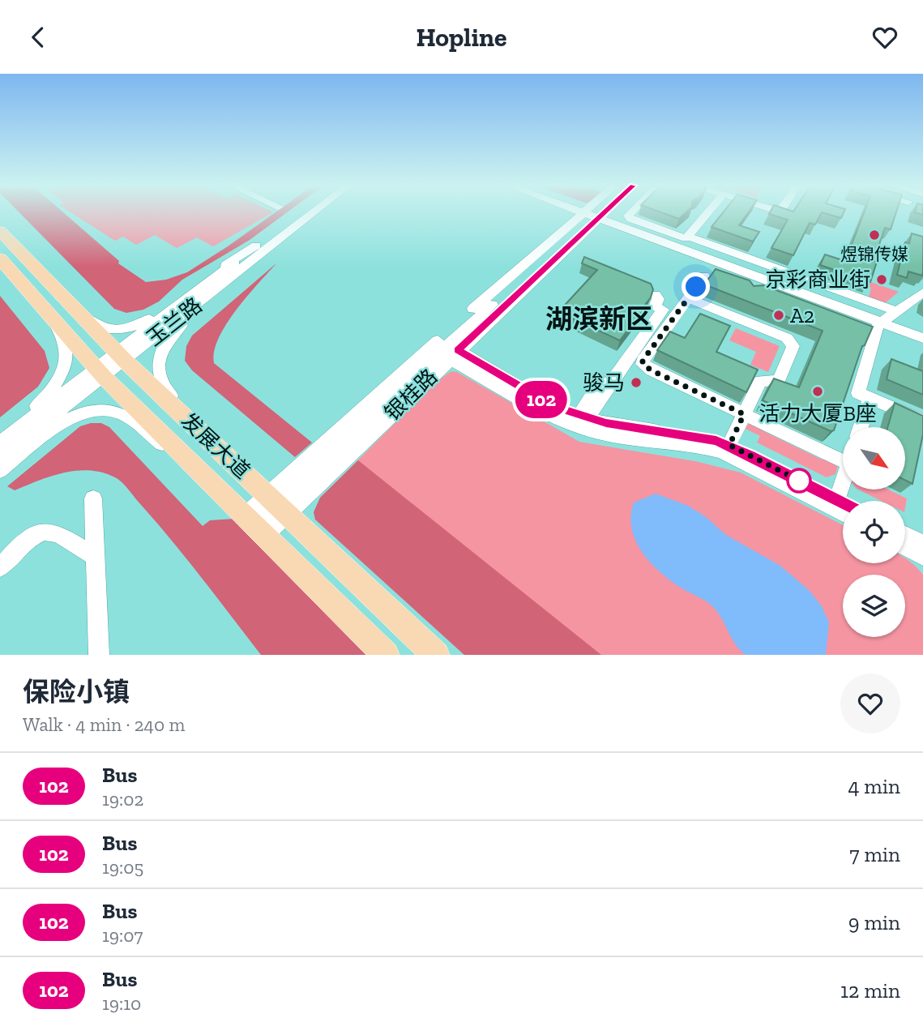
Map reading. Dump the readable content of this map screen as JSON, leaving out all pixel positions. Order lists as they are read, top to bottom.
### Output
{
  "streets": {
    "main road": ["发展大道"],
    "street": ["玉兰路", "银桂路"]
  },
  "crossings": [
    ["玉兰路", "发展大道"],
    ["银桂路", "发展大道"]
  ],
  "districts": ["湖滨新区"],
  "places": [
    "煜锦传媒",
    "京彩商业街",
    "A2",
    "骏马",
    "活力大厦B座"
  ],
  "lines": ["bus line 102"],
  "north": "bottom right",
  "page": {
    "header": "Hopline",
    "on_map": "102",
    "heading": ["保险小镇", "Walk · 4 min · 240 m"],
    "list": [
      {
        "mark": "102",
        "name": "Bus",
        "note": "19:02",
        "value": "4 min"
      },
      {
        "mark": "102",
        "name": "Bus",
        "note": "19:05",
        "value": "7 min"
      },
      {
        "mark": "102",
        "name": "Bus",
        "note": "19:07",
        "value": "9 min"
      },
      {
        "mark": "102",
        "name": "Bus",
        "note": "19:10",
        "value": "12 min"
      }
    ]
  }
}
